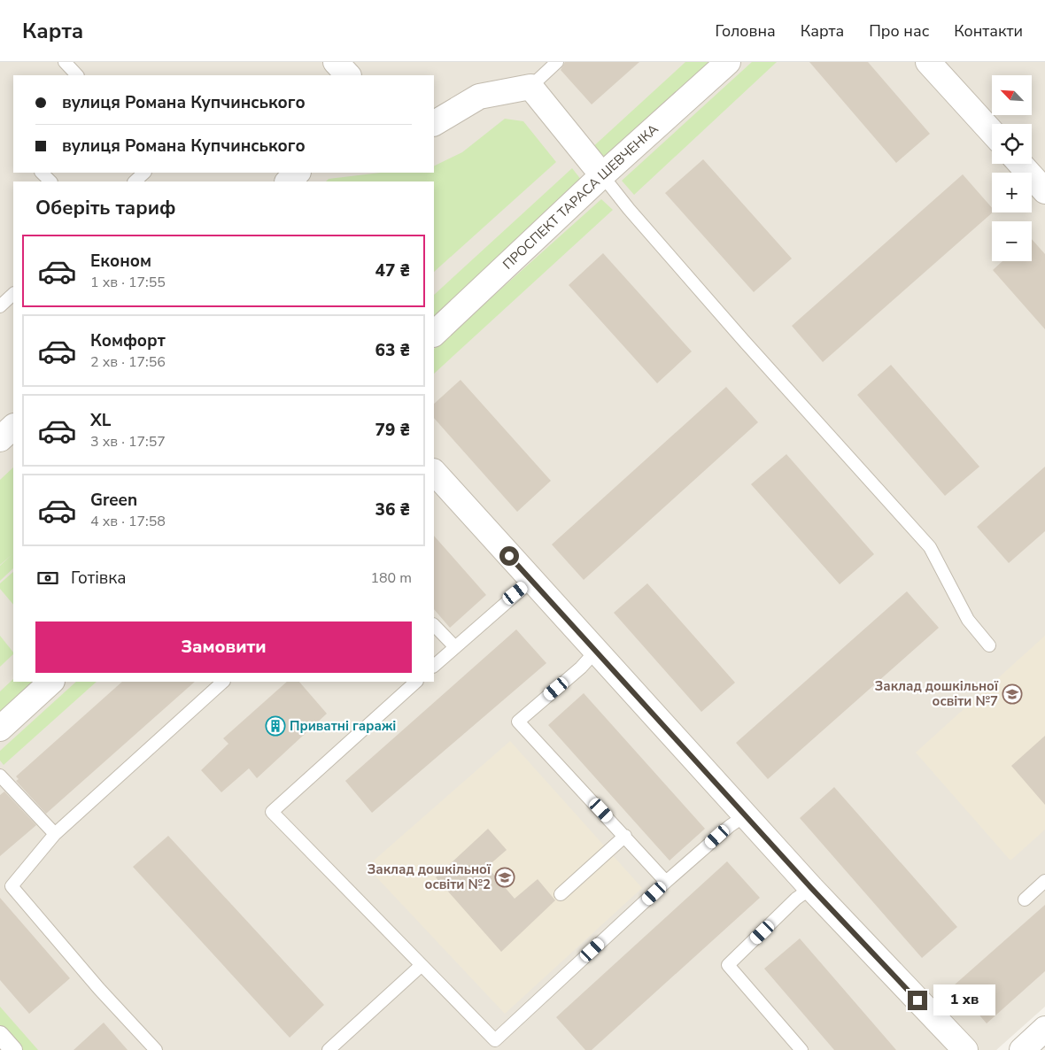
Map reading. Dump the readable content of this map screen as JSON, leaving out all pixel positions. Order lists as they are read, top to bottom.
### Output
{
  "streets": {
    "street": ["ПРОСПЕКТ ТАРАСА ШЕВЧЕНКА"]
  },
  "places": {
    "school or university": ["Заклад дошкільної освіти №7", "Заклад дошкільної освіти №2"],
    "building": ["Приватні гаражі"]
  },
  "north": "top left",
  "page": {
    "header": "Карта",
    "nav": [
      "Головна",
      "Карта",
      "Про нас",
      "Контакти"
    ],
    "map_buttons": ["+", "−"],
    "banner": ["вулиця Романа Купчинського", "вулиця Романа Купчинського"],
    "heading": "Оберіть тариф",
    "list": [
      {
        "name": "Економ",
        "note": "1 хв · 17:55",
        "value": "47 ₴"
      },
      {
        "name": "Комфорт",
        "note": "2 хв · 17:56",
        "value": "63 ₴"
      },
      {
        "name": "XL",
        "note": "3 хв · 17:57",
        "value": "79 ₴"
      },
      {
        "name": "Green",
        "note": "4 хв · 17:58",
        "value": "36 ₴"
      }
    ],
    "pay": ["Готівка", "180 m"],
    "buttons": "Замовити",
    "bubble": "1 хв"
  }
}
